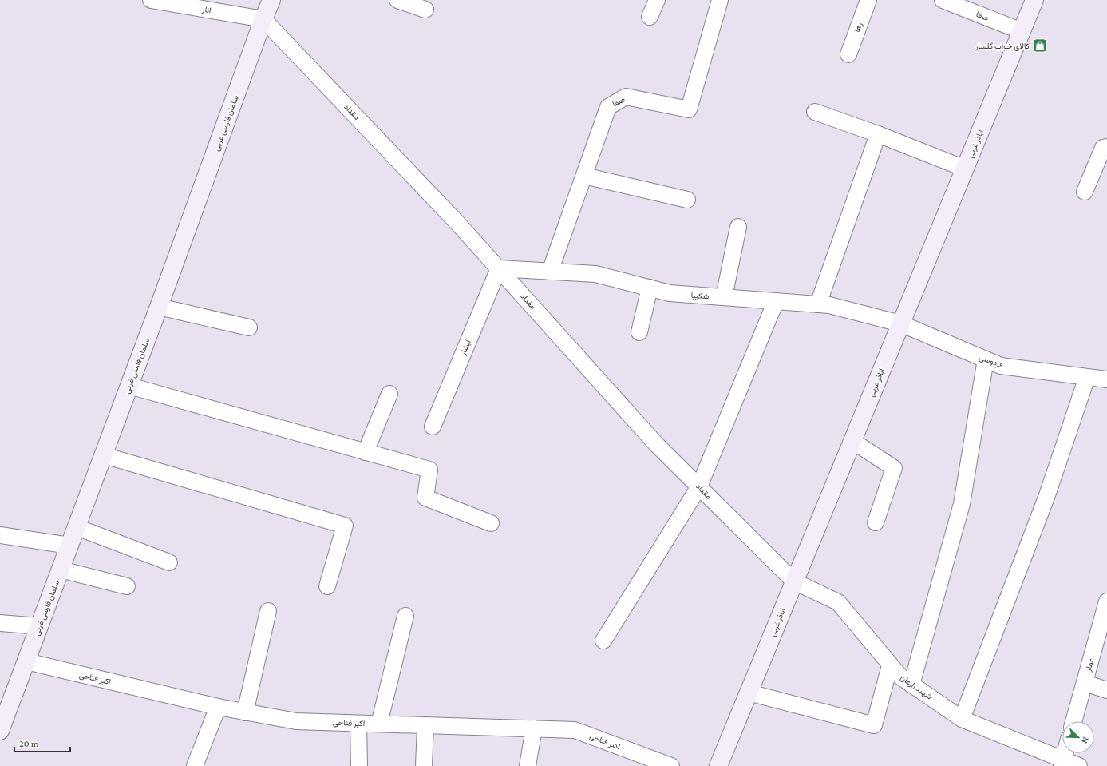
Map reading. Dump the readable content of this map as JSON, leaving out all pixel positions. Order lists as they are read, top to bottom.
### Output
{
  "streets": {
    "main road": ["سلمان فارسی غربی", "اباذر غربی"],
    "street": [
      "انار",
      "صفا",
      "رها",
      "مقداد",
      "شکیبا",
      "آبشار",
      "فردوسی",
      "عمار",
      "اکبر فتاحی",
      "شهید زارعان"
    ]
  },
  "crossings": [
    ["انار", "مقداد"],
    ["انار", "سلمان فارسی غربی"],
    ["صفا", "اباذر غربی"],
    ["صفا", "شکیبا"],
    ["مقداد", "سلمان فارسی غربی"],
    ["مقداد", "اباذر غربی"],
    ["مقداد", "شکیبا"],
    ["مقداد", "آبشار"],
    ["مقداد", "شهید زارعان"],
    ["سلمان فارسی غربی", "اکبر فتاحی"],
    ["اباذر غربی", "شکیبا"],
    ["اباذر غربی", "فردوسی"],
    ["اباذر غربی", "شهید زارعان"],
    ["شکیبا", "آبشار"],
    ["شکیبا", "فردوسی"]
  ],
  "places": {
    "shop": ["کالای خواب گلسار"]
  },
  "scale_bar": "20 m",
  "north": "bottom right"
}
